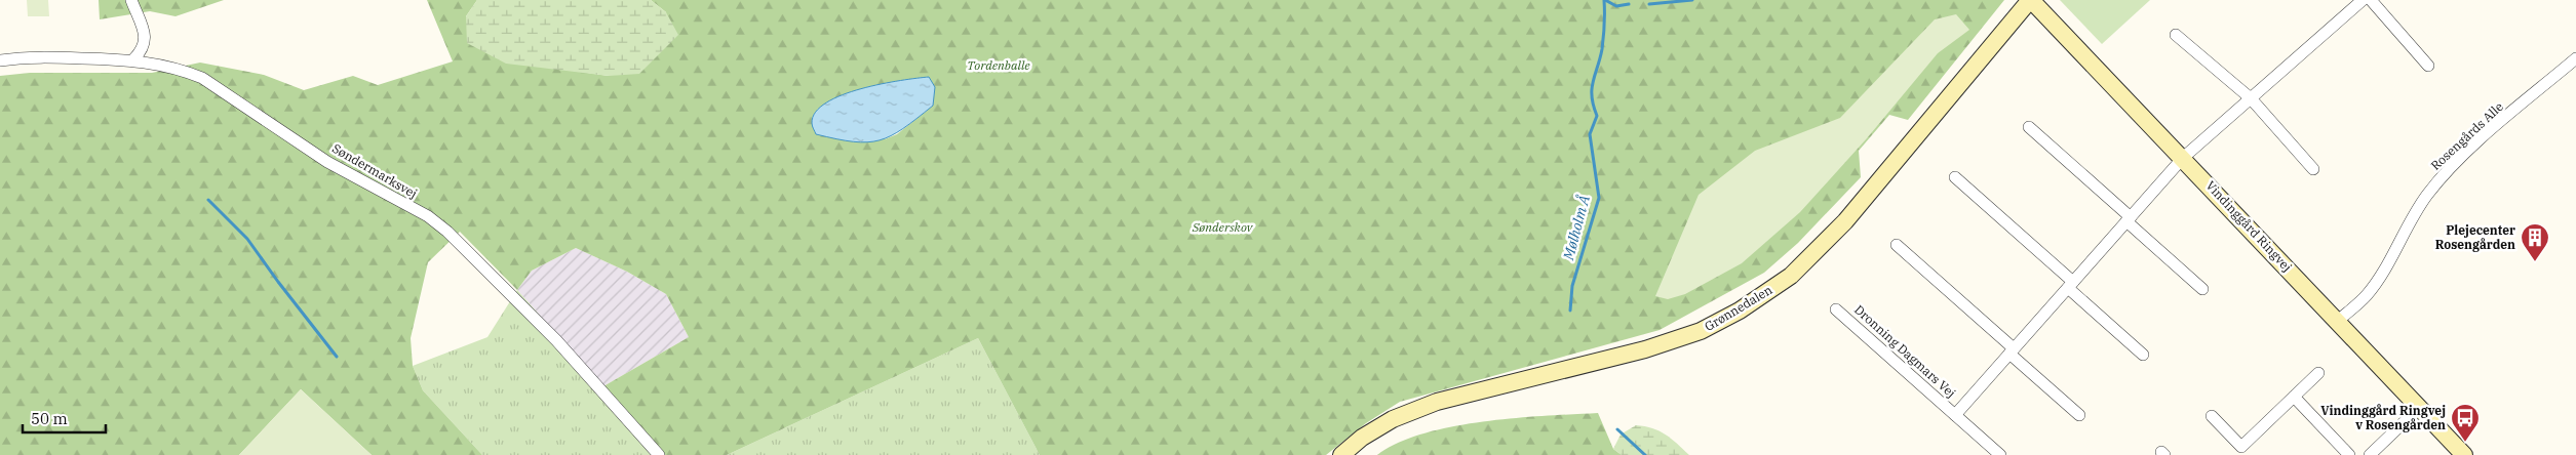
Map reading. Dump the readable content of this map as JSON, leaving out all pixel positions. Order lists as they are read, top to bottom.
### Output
{
  "streets": {
    "street": [
      "Rosengårds Alle",
      "Søndermarksvej",
      "Vindinggård Ringvej",
      "Grønnedalen",
      "Dronning Dagmars Vej"
    ]
  },
  "crossings": [
    ["Rosengårds Alle", "Vindinggård Ringvej"],
    ["Vindinggård Ringvej", "Grønnedalen"],
    ["Vindinggård Ringvej", "Dronning Dagmars Vej"]
  ],
  "water": ["Mølholm Å"],
  "parks": ["Tordenballe", "Sønderskov"],
  "places": {
    "building": ["Plejecenter Rosengården"],
    "bus stop": ["Vindinggård Ringvej v Rosengården"]
  },
  "scale_bar": "50 m"
}
